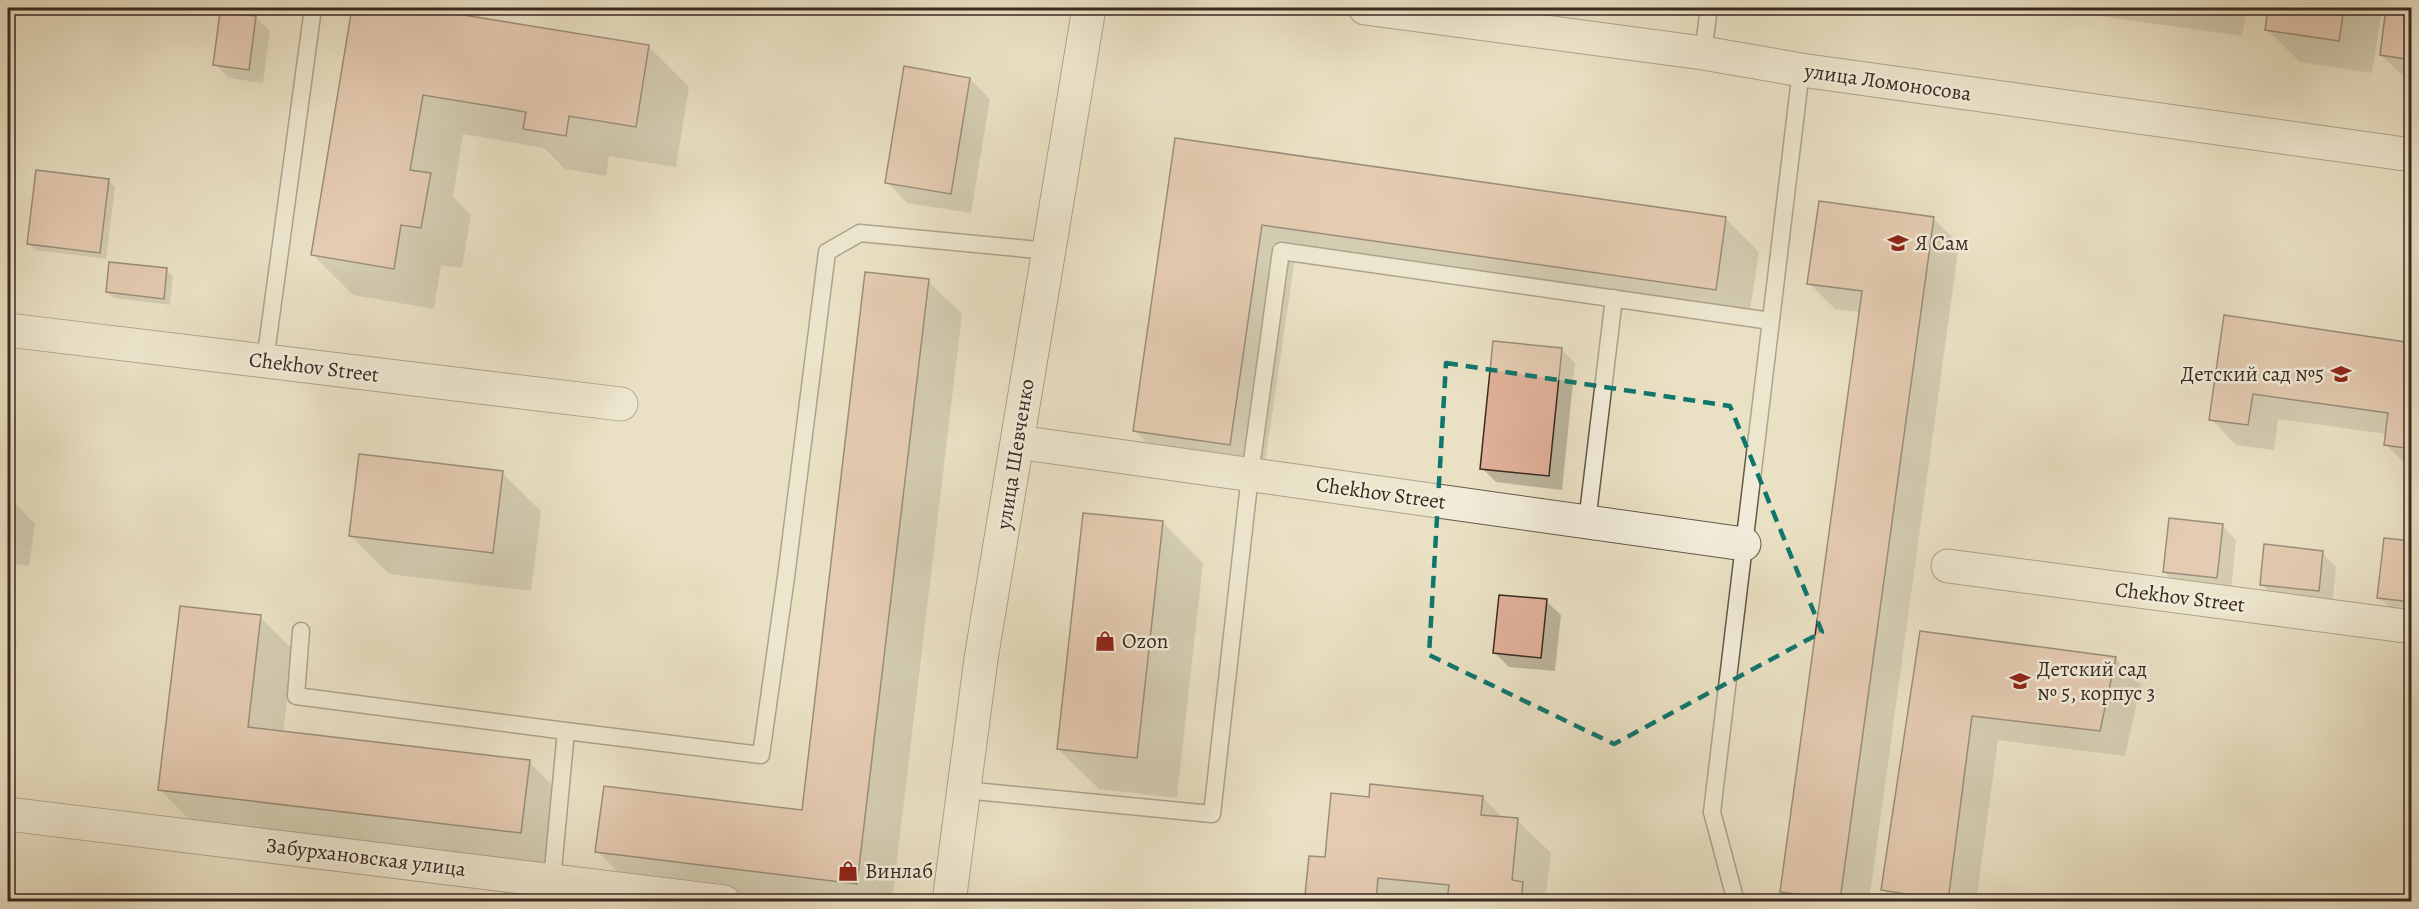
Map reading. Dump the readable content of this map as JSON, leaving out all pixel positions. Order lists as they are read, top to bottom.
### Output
{
  "streets": {
    "street": [
      "улица Ломоносова",
      "Chekhov Street",
      "улица Шевченко",
      "Забурхановская улица"
    ]
  },
  "crossings": [
    ["Chekhov Street", "улица Шевченко"]
  ],
  "places": {
    "school or university": ["Я Сам", "Детский сад №5", "Детский сад № 5, корпус 3"],
    "shop": ["Ozon", "Винлаб"]
  }
}
